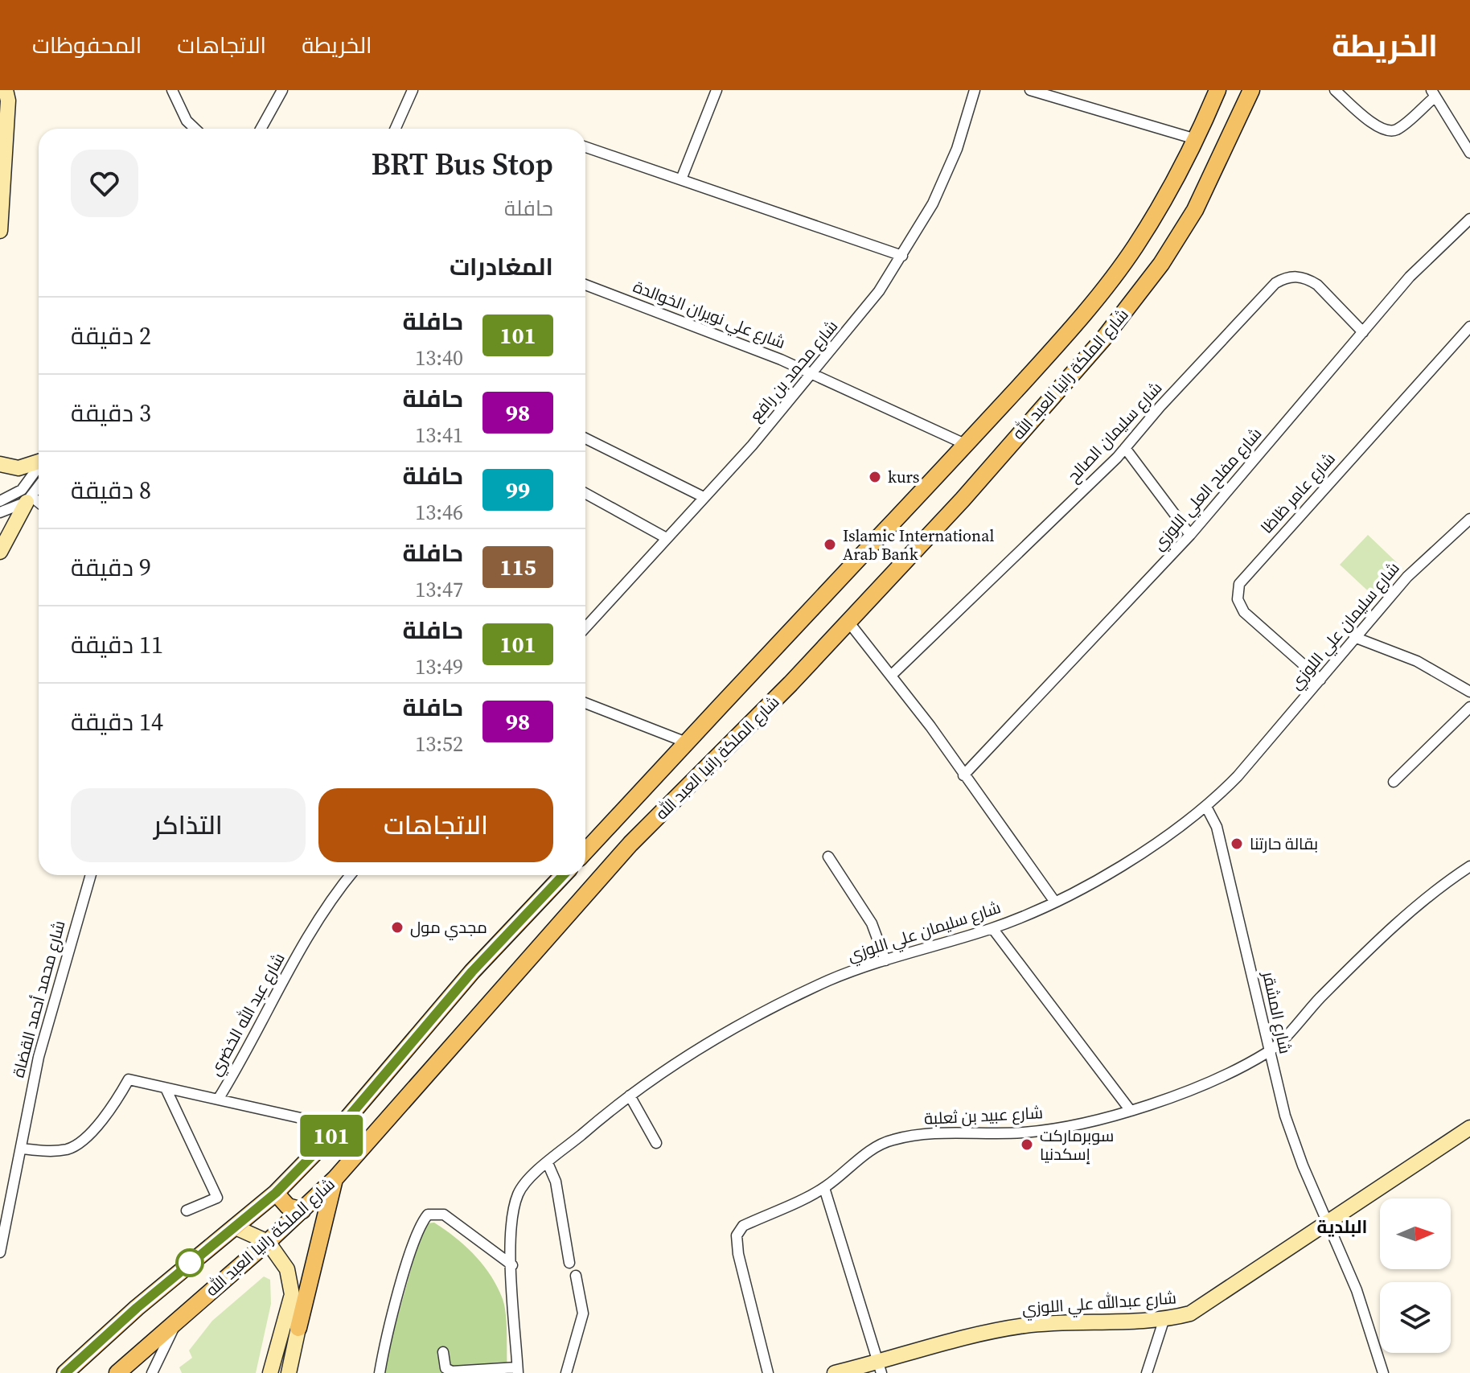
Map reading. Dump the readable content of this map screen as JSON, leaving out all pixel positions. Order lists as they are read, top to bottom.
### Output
{
  "streets": {
    "main road": ["شارع الملكة رانيا العبد الله"],
    "street": [
      "شارع علي نويران الخوالدة",
      "شارع محمد بن رافع",
      "شارع سليمان الصالح",
      "شارع مفلح العلي اللوزي",
      "شارع عامر ظاظا",
      "شارع سليمان علي اللوزي",
      "شارع محمد أحمد القضاة",
      "شارع المشقر",
      "شارع عبد الله الخضري",
      "شارع عبيد بن ثعلبة",
      "شارع عبدالله علي اللوزي"
    ]
  },
  "crossings": [
    ["شارع علي نويران الخوالدة", "شارع محمد بن رافع"],
    ["شارع علي نويران الخوالدة", "شارع الملكة رانيا العبد الله"],
    ["شارع سليمان الصالح", "شارع مفلح العلي اللوزي"],
    ["شارع عامر ظاظا", "شارع سليمان علي اللوزي"],
    ["شارع سليمان علي اللوزي", "شارع المشقر"],
    ["شارع محمد أحمد القضاة", "شارع عبد الله الخضري"],
    ["شارع المشقر", "شارع عبيد بن ثعلبة"],
    ["شارع المشقر", "شارع عبدالله علي اللوزي"]
  ],
  "districts": ["البلدية"],
  "places": [
    "kurs",
    "Islamic International Arab Bank",
    "بقالة حارتنا",
    "مجدي مول",
    "سوبرماركت إسكدنيا"
  ],
  "lines": ["bus line 101"],
  "north": "right",
  "page": {
    "header": "الخريطة",
    "nav": ["الخريطة", "الاتجاهات", "المحفوظات"],
    "on_map": "101",
    "heading": [
      ["BRT Bus Stop", "حافلة"],
      "المغادرات"
    ],
    "list": [
      {
        "mark": "101",
        "name": "حافلة",
        "note": "13:40",
        "value": "2 دقيقة"
      },
      {
        "mark": "98",
        "name": "حافلة",
        "note": "13:41",
        "value": "3 دقيقة"
      },
      {
        "mark": "99",
        "name": "حافلة",
        "note": "13:46",
        "value": "8 دقيقة"
      },
      {
        "mark": "115",
        "name": "حافلة",
        "note": "13:47",
        "value": "9 دقيقة"
      },
      {
        "mark": "101",
        "name": "حافلة",
        "note": "13:49",
        "value": "11 دقيقة"
      },
      {
        "mark": "98",
        "name": "حافلة",
        "note": "13:52",
        "value": "14 دقيقة"
      }
    ],
    "buttons": ["الاتجاهات", "التذاكر"]
  }
}
